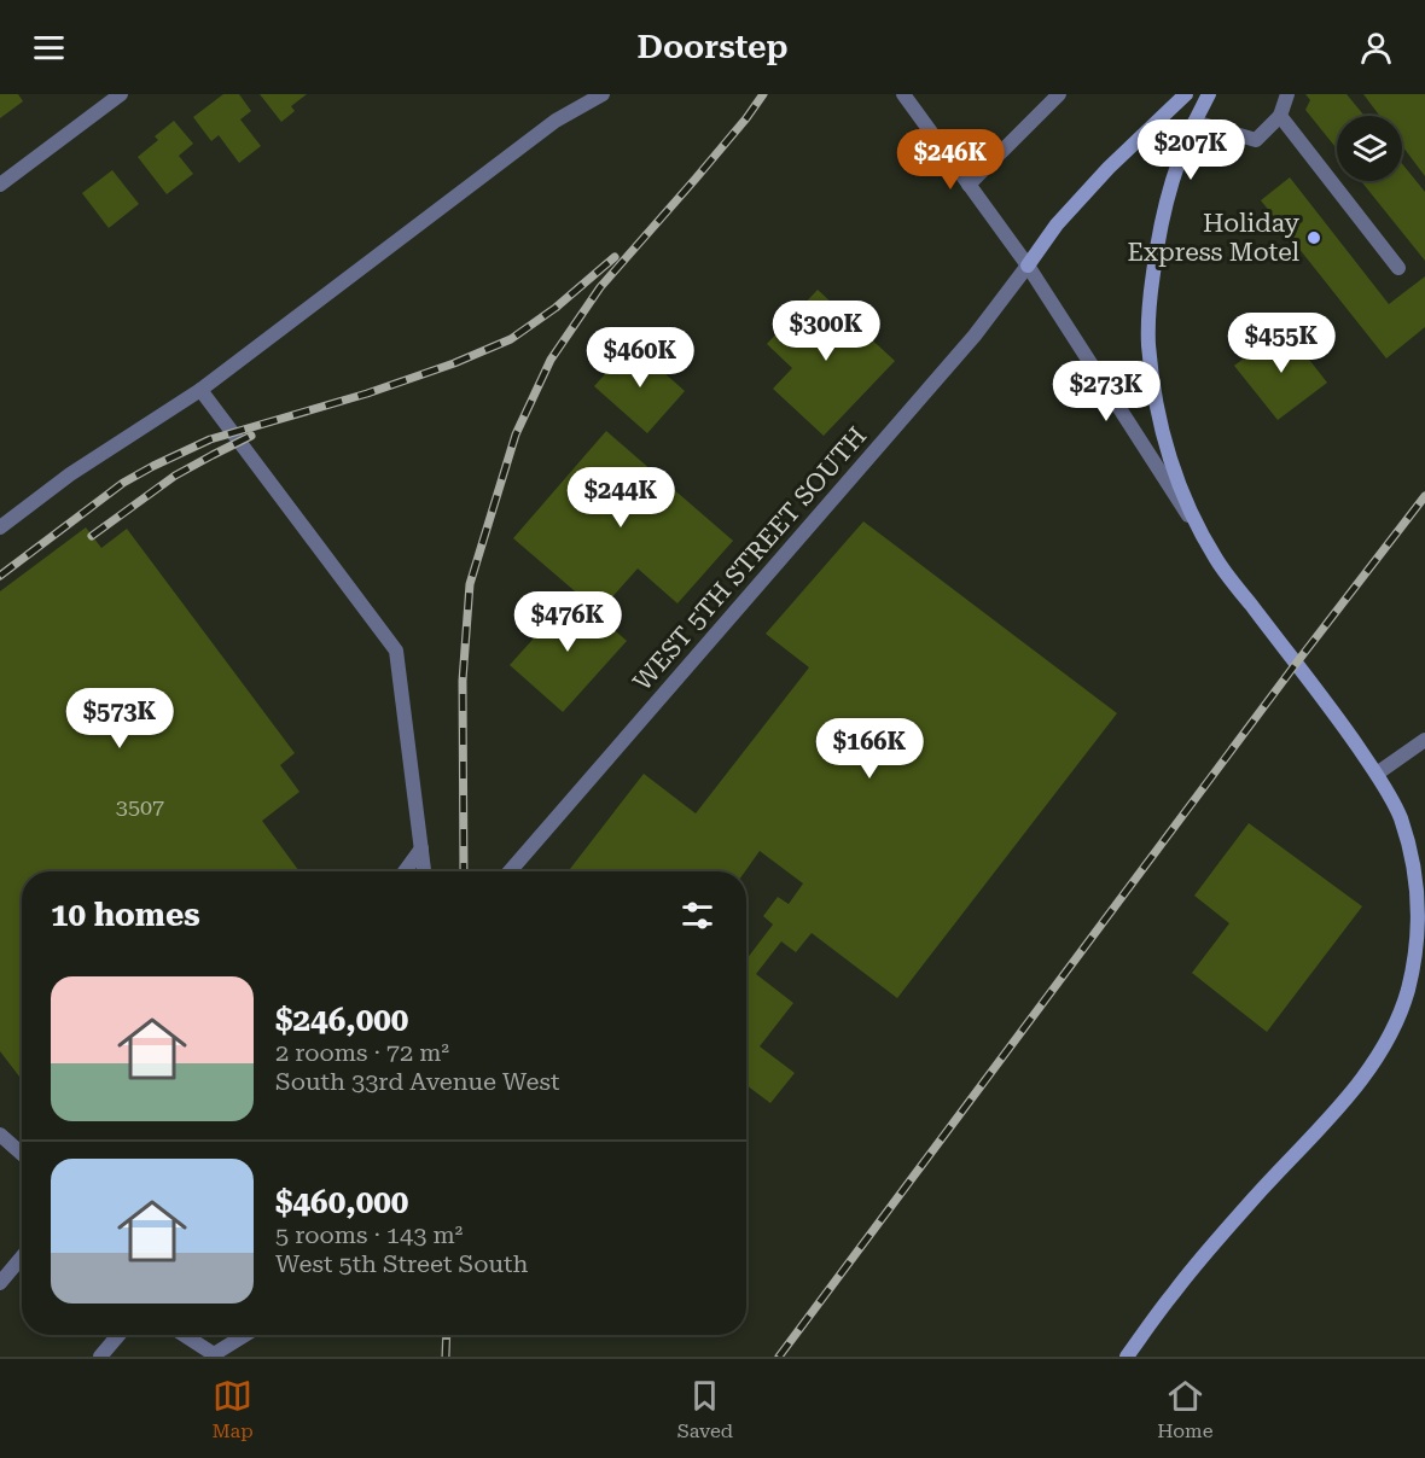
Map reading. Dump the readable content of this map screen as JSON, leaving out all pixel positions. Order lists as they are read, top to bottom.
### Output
{
  "streets": {
    "street": ["WEST 5TH STREET SOUTH"]
  },
  "places": ["Holiday Express Motel"],
  "house_numbers": ["3507"],
  "page": {
    "header": "Doorstep",
    "price": [
      "$207K",
      "$246K",
      "$300K",
      "$455K",
      "$460K",
      "$273K",
      "$244K",
      "$476K",
      "$573K",
      "$166K"
    ],
    "heading": "10 homes",
    "list": [
      {
        "name": "$246,000",
        "note": "2 rooms · 72 m² · South 33rd Avenue West"
      },
      {
        "name": "$460,000",
        "note": "5 rooms · 143 m² · West 5th Street South"
      }
    ],
    "tabs": ["Map", "Saved", "Home"]
  }
}
